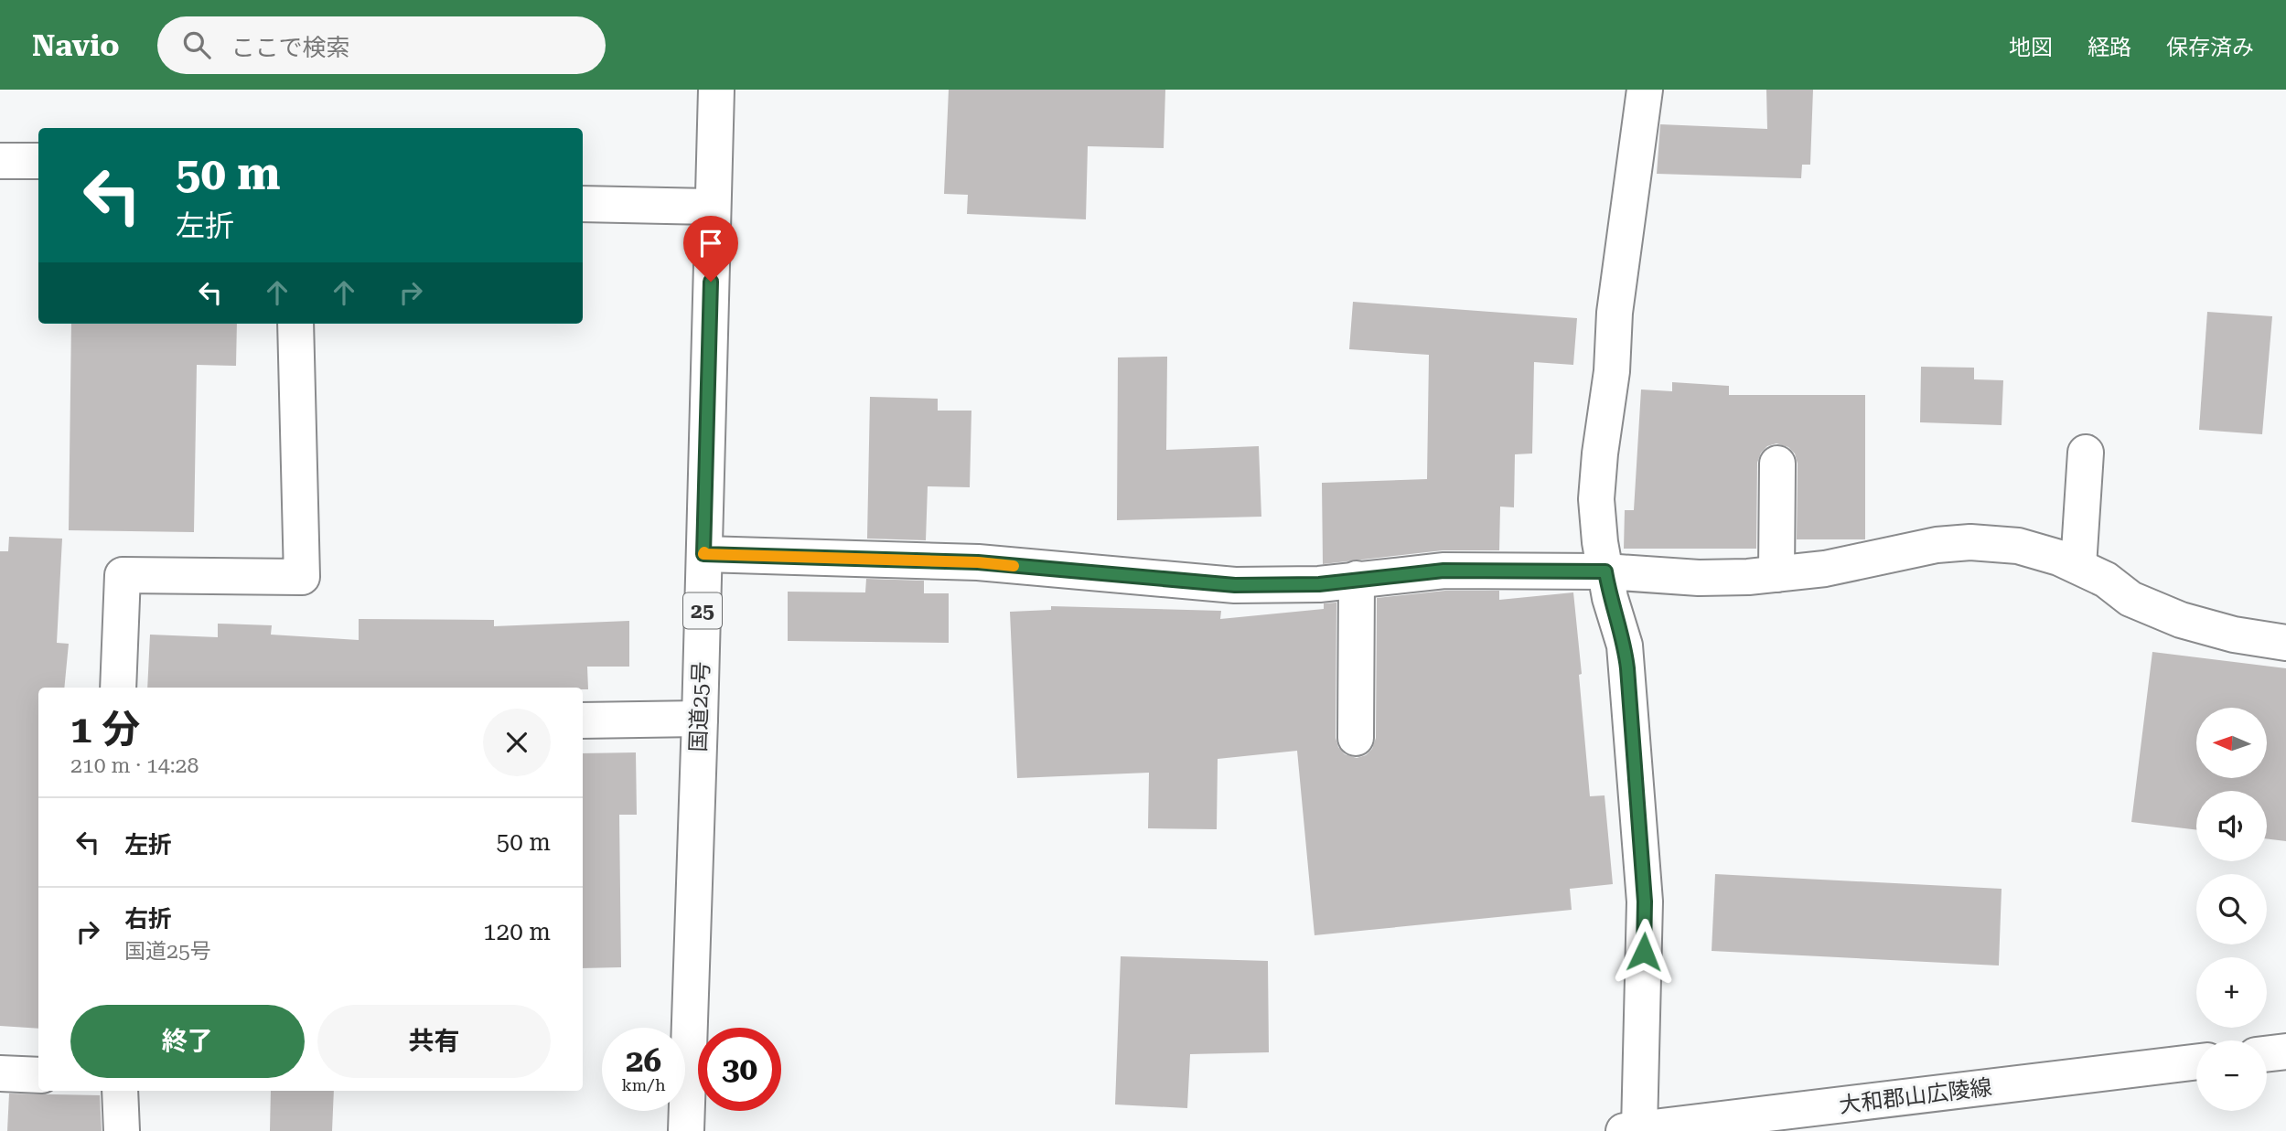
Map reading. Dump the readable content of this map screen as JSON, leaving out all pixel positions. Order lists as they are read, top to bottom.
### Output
{
  "streets": {
    "main road": ["25", "国道25号", "大和郡山広陵線"]
  },
  "north": "left",
  "page": {
    "header": "Navio",
    "search": "ここで検索",
    "nav": ["地図", "経路", "保存済み"],
    "turn": ["50 m", "左折"],
    "heading": ["1 分", "210 m · 14:28"],
    "map_buttons": ["+", "−"],
    "list": [
      {
        "name": "左折",
        "value": "50 m"
      },
      {
        "name": "右折",
        "note": "国道25号",
        "value": "120 m"
      }
    ],
    "buttons": ["終了", "共有"],
    "speed": "26 km/h",
    "limit": "30"
  }
}
